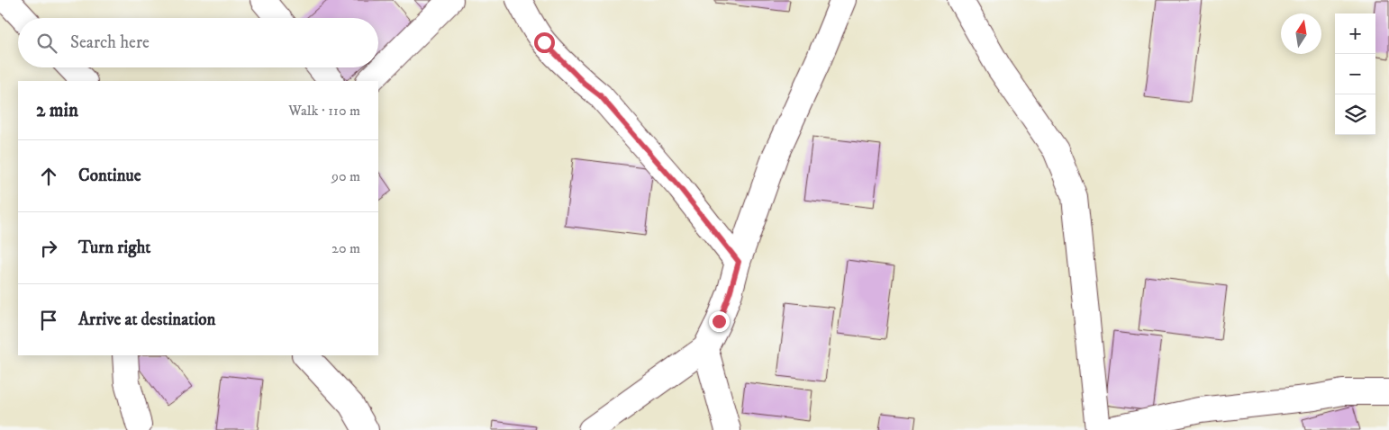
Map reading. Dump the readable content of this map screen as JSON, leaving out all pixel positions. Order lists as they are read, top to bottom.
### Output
{
  "north": "top",
  "page": {
    "map_buttons": ["+", "−"],
    "search": "Search here",
    "heading": ["2 min", "Walk · 110 m"],
    "list": [
      ["Continue", "90 m"],
      ["Turn right", "20 m"],
      "Arrive at destination"
    ]
  }
}
